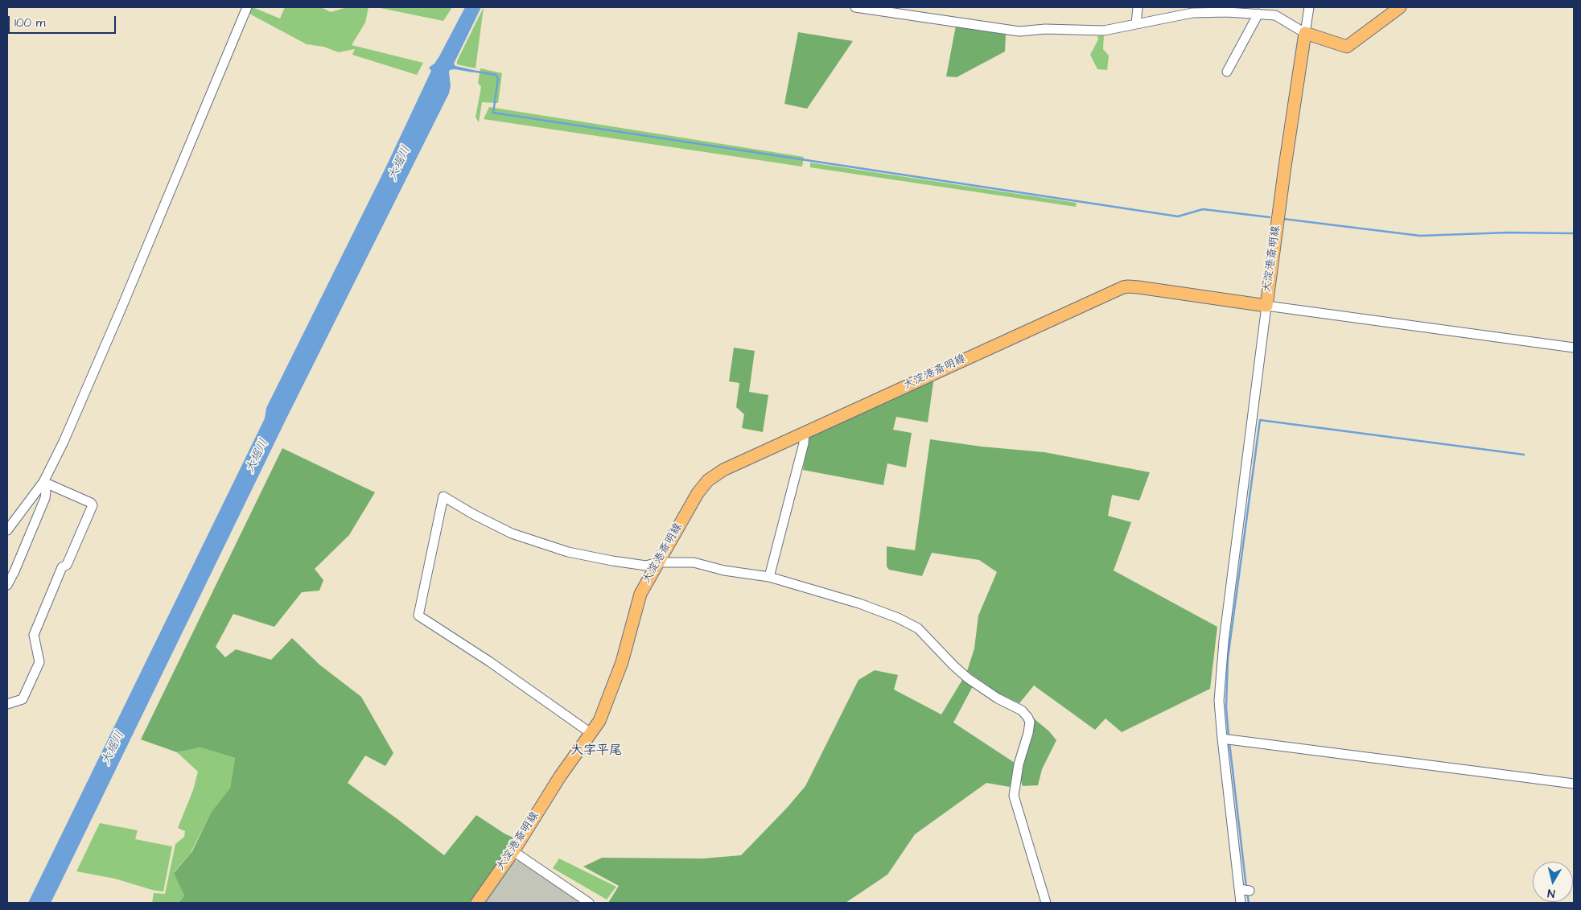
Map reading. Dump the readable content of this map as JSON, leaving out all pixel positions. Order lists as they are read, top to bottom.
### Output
{
  "streets": {
    "main road": ["大淀港斎明線"]
  },
  "districts": ["大字平尾"],
  "water": ["大堀川"],
  "scale_bar": "100 m",
  "north": "bottom"
}
